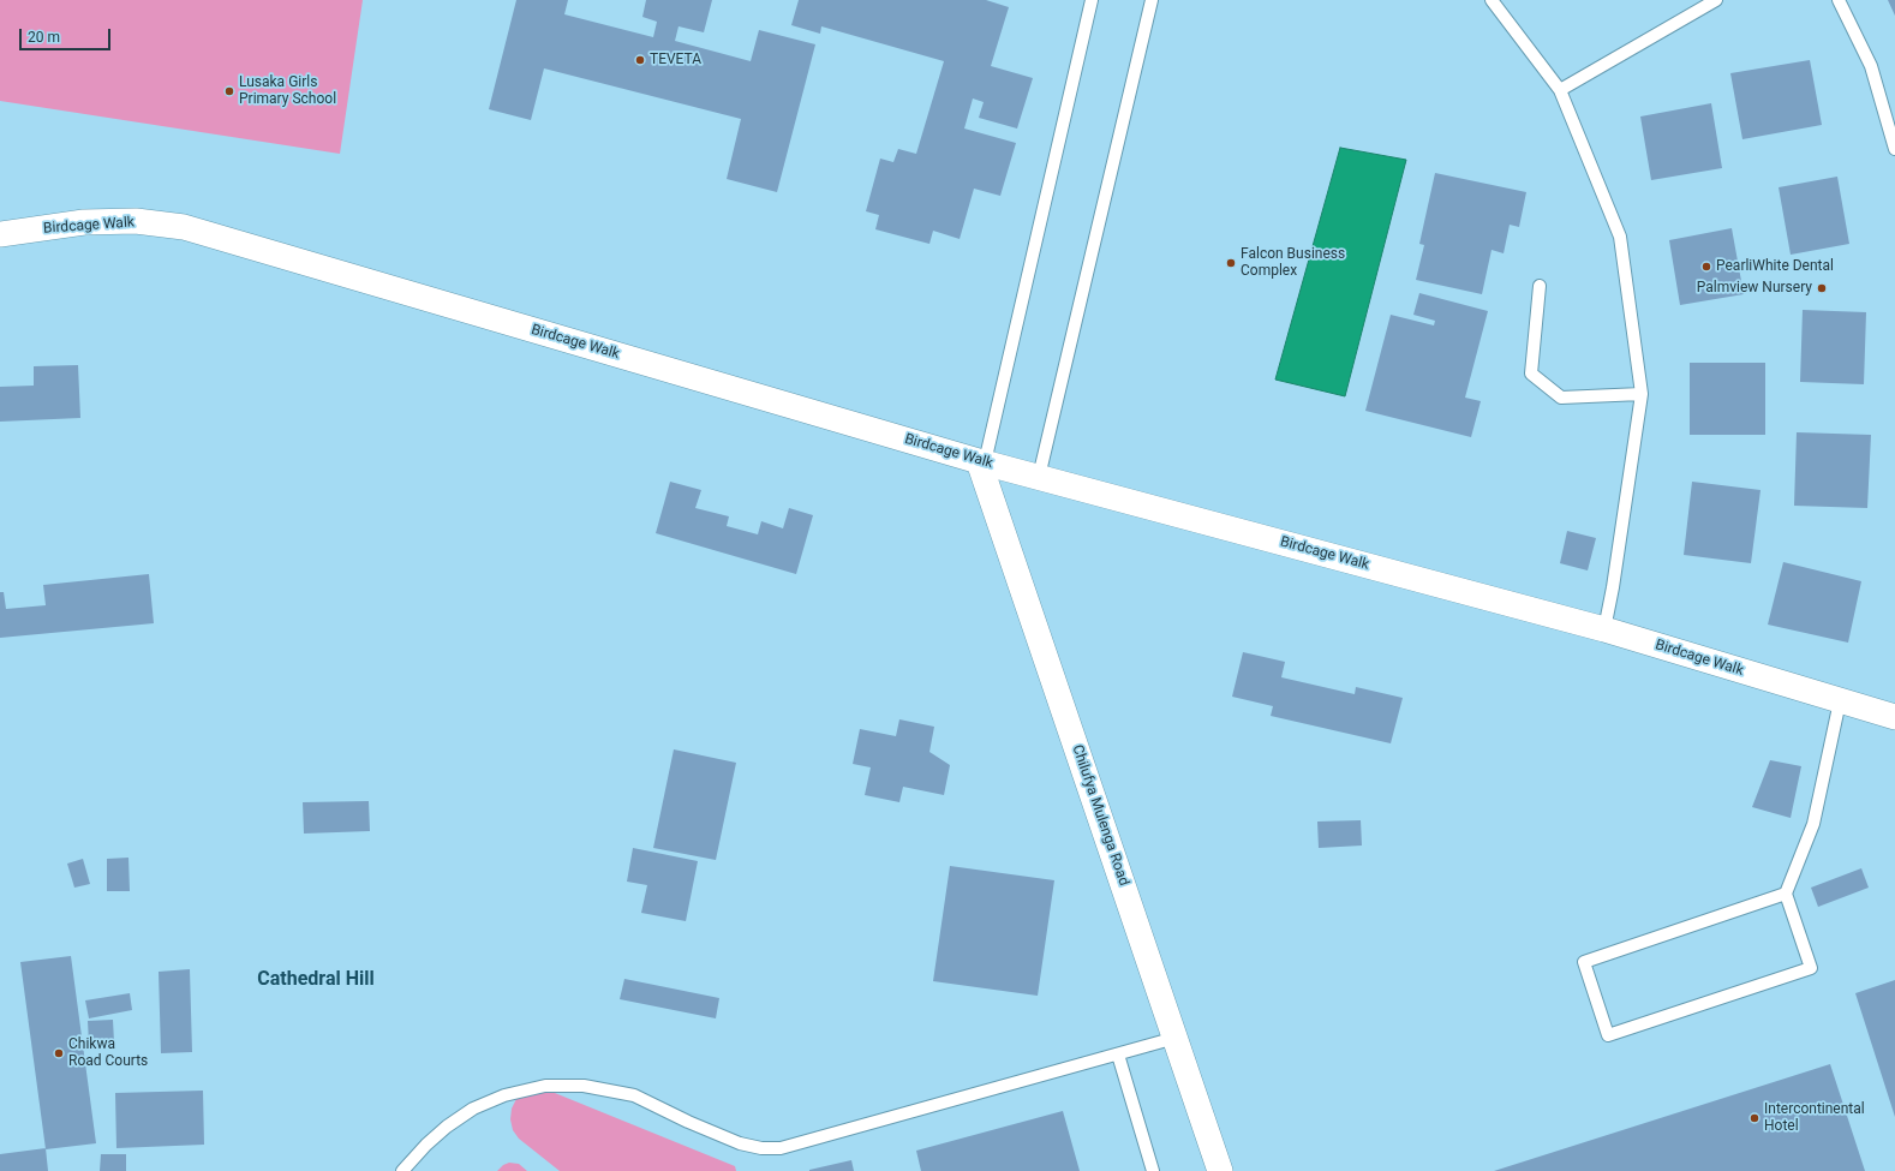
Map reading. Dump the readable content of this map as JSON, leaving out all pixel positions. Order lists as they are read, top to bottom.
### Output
{
  "streets": {
    "street": ["Birdcage Walk", "Chilufya Mulenga Road"]
  },
  "crossings": [
    ["Birdcage Walk", "Chilufya Mulenga Road"]
  ],
  "districts": ["Cathedral Hill"],
  "places": [
    "TEVETA",
    "Lusaka Girls Primary School",
    "Falcon Business Complex",
    "PearliWhite Dental",
    "Palmview Nursery",
    "Chikwa Road Courts",
    "Intercontinental Hotel"
  ],
  "scale_bar": "20 m"
}
